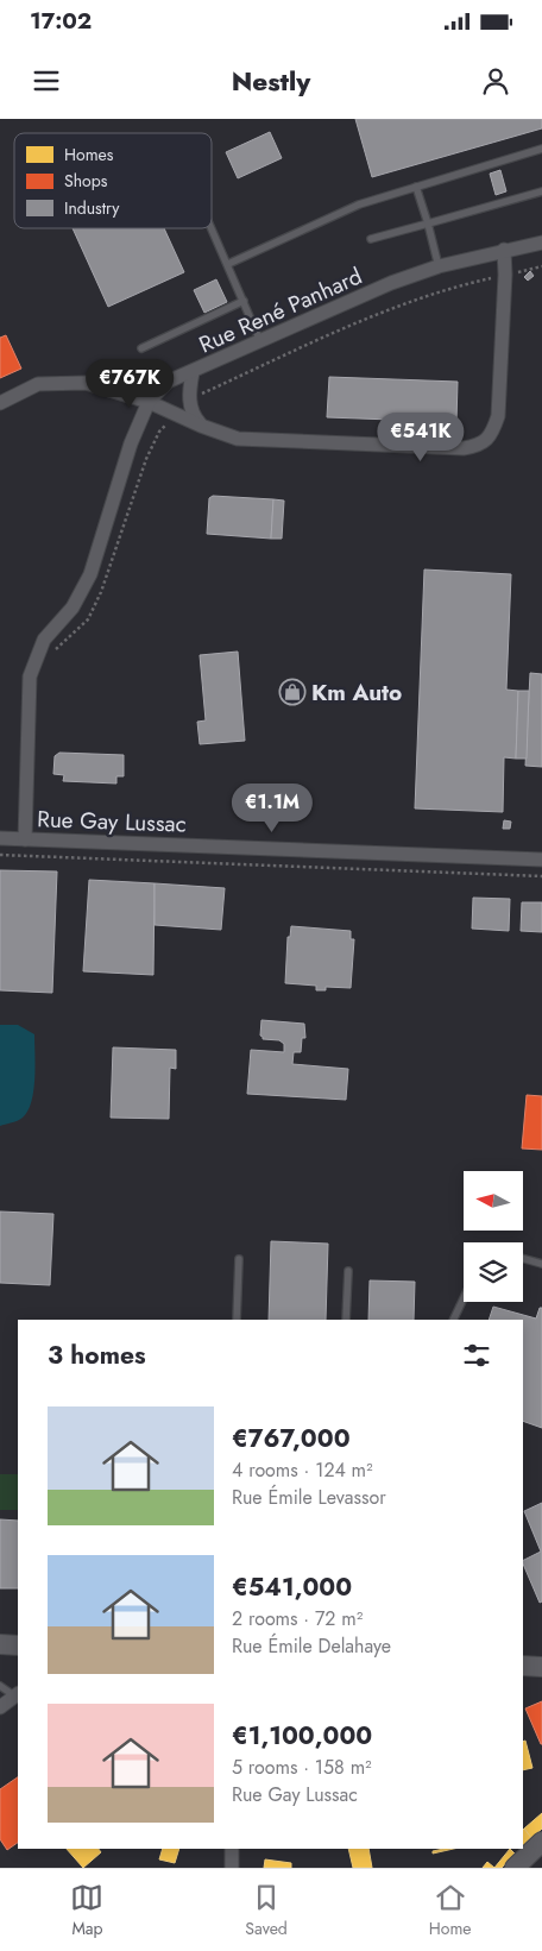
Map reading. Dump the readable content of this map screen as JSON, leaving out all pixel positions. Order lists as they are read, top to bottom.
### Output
{
  "streets": {
    "street": ["Rue René Panhard", "Rue Gay Lussac"]
  },
  "crossings": [
    ["Rue René Panhard", "Rue Gay Lussac"]
  ],
  "places": {
    "shop": ["Km Auto"]
  },
  "legend": ["Homes", "Shops", "Industry"],
  "north": "left",
  "page": {
    "status": "17:02",
    "header": "Nestly",
    "price": ["€767K", "€541K", "€1.1M"],
    "heading": "3 homes",
    "list": [
      {
        "name": "€767,000",
        "note": "4 rooms · 124 m² · Rue Émile Levassor"
      },
      {
        "name": "€541,000",
        "note": "2 rooms · 72 m² · Rue Émile Delahaye"
      },
      {
        "name": "€1,100,000",
        "note": "5 rooms · 158 m² · Rue Gay Lussac"
      }
    ],
    "tabs": ["Map", "Saved", "Home"]
  }
}
